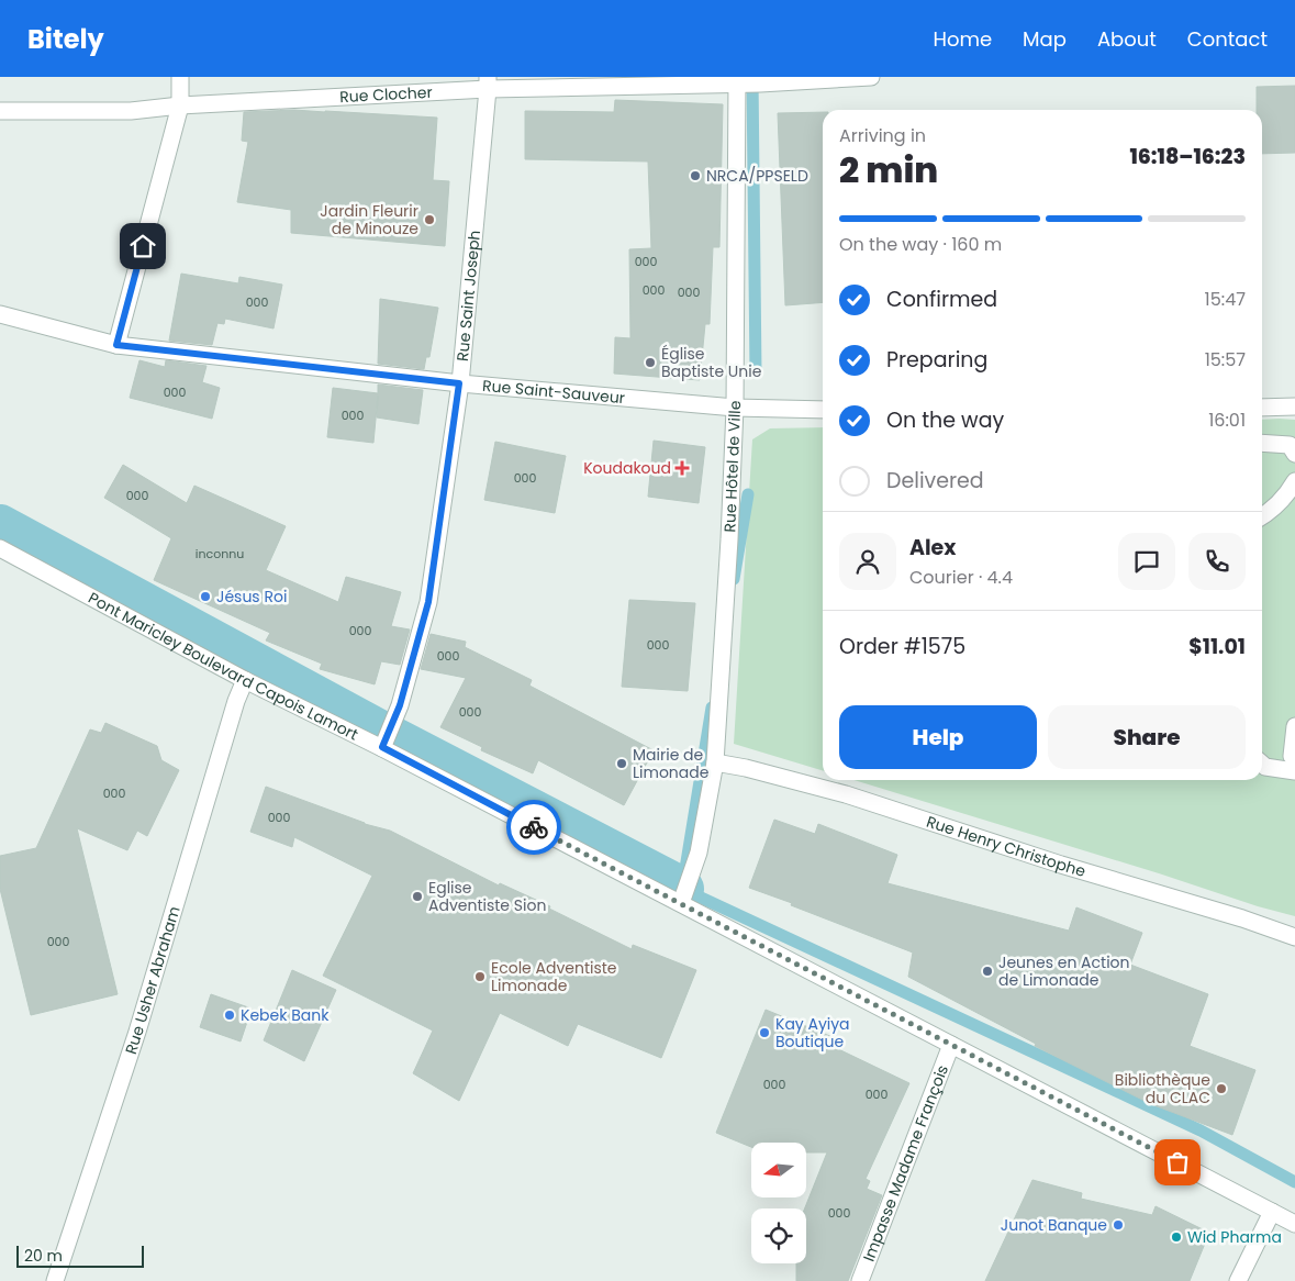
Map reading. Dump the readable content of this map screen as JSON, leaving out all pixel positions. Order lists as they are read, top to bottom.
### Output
{
  "streets": {
    "street": [
      "Rue Clocher",
      "Rue Saint Joseph",
      "Rue Saint-Sauveur",
      "Rue Hôtel de Ville",
      "Pont Maricley Boulevard Capois Lamort",
      "Rue Henry Christophe",
      "Rue Usher Abraham",
      "Impasse Madame François"
    ]
  },
  "crossings": [
    ["Rue Clocher", "Rue Saint Joseph"],
    ["Rue Clocher", "Rue Hôtel de Ville"],
    ["Rue Saint Joseph", "Rue Saint-Sauveur"],
    ["Rue Saint Joseph", "Pont Maricley Boulevard Capois Lamort"],
    ["Rue Saint-Sauveur", "Rue Hôtel de Ville"],
    ["Rue Hôtel de Ville", "Pont Maricley Boulevard Capois Lamort"],
    ["Rue Hôtel de Ville", "Rue Henry Christophe"],
    ["Pont Maricley Boulevard Capois Lamort", "Rue Usher Abraham"],
    ["Pont Maricley Boulevard Capois Lamort", "Impasse Madame François"]
  ],
  "places": {
    "other": [
      "NRCA/PPSELD",
      "Jardin Fleurir de Minouze",
      "Église Baptiste Unie",
      "Jésus Roi",
      "Mairie de Limonade",
      "Eglise Adventiste Sion",
      "Jeunes en Action de Limonade",
      "Ecole Adventiste Limonade",
      "Kebek Bank",
      "Kay Ayiya Boutique",
      "Bibliothèque du CLAC",
      "Junot Banque",
      "Wid Pharma"
    ],
    "health": ["Koudakoud"]
  },
  "house_numbers": [
    "000",
    "000",
    "000",
    "000",
    "000",
    "000",
    "000",
    "000",
    "inconnu",
    "000",
    "000",
    "000",
    "000",
    "000",
    "000",
    "000",
    "000",
    "000",
    "000"
  ],
  "scale_bar": "20 m",
  "north": "left",
  "page": {
    "header": "Bitely",
    "nav": [
      "Home",
      "Map",
      "About",
      "Contact"
    ],
    "heading": ["2 min", "Arriving in", "16:18–16:23"],
    "panel": [
      "Alex",
      "Courier · 4.4",
      "Order #1575",
      "$11.01"
    ],
    "bar": "On the way · 160 m",
    "list": [
      ["Confirmed", "15:47"],
      ["Preparing", "15:57"],
      ["On the way", "16:01"],
      "Delivered"
    ],
    "buttons": ["Help", "Share"],
    "scale": "20 m"
  }
}
